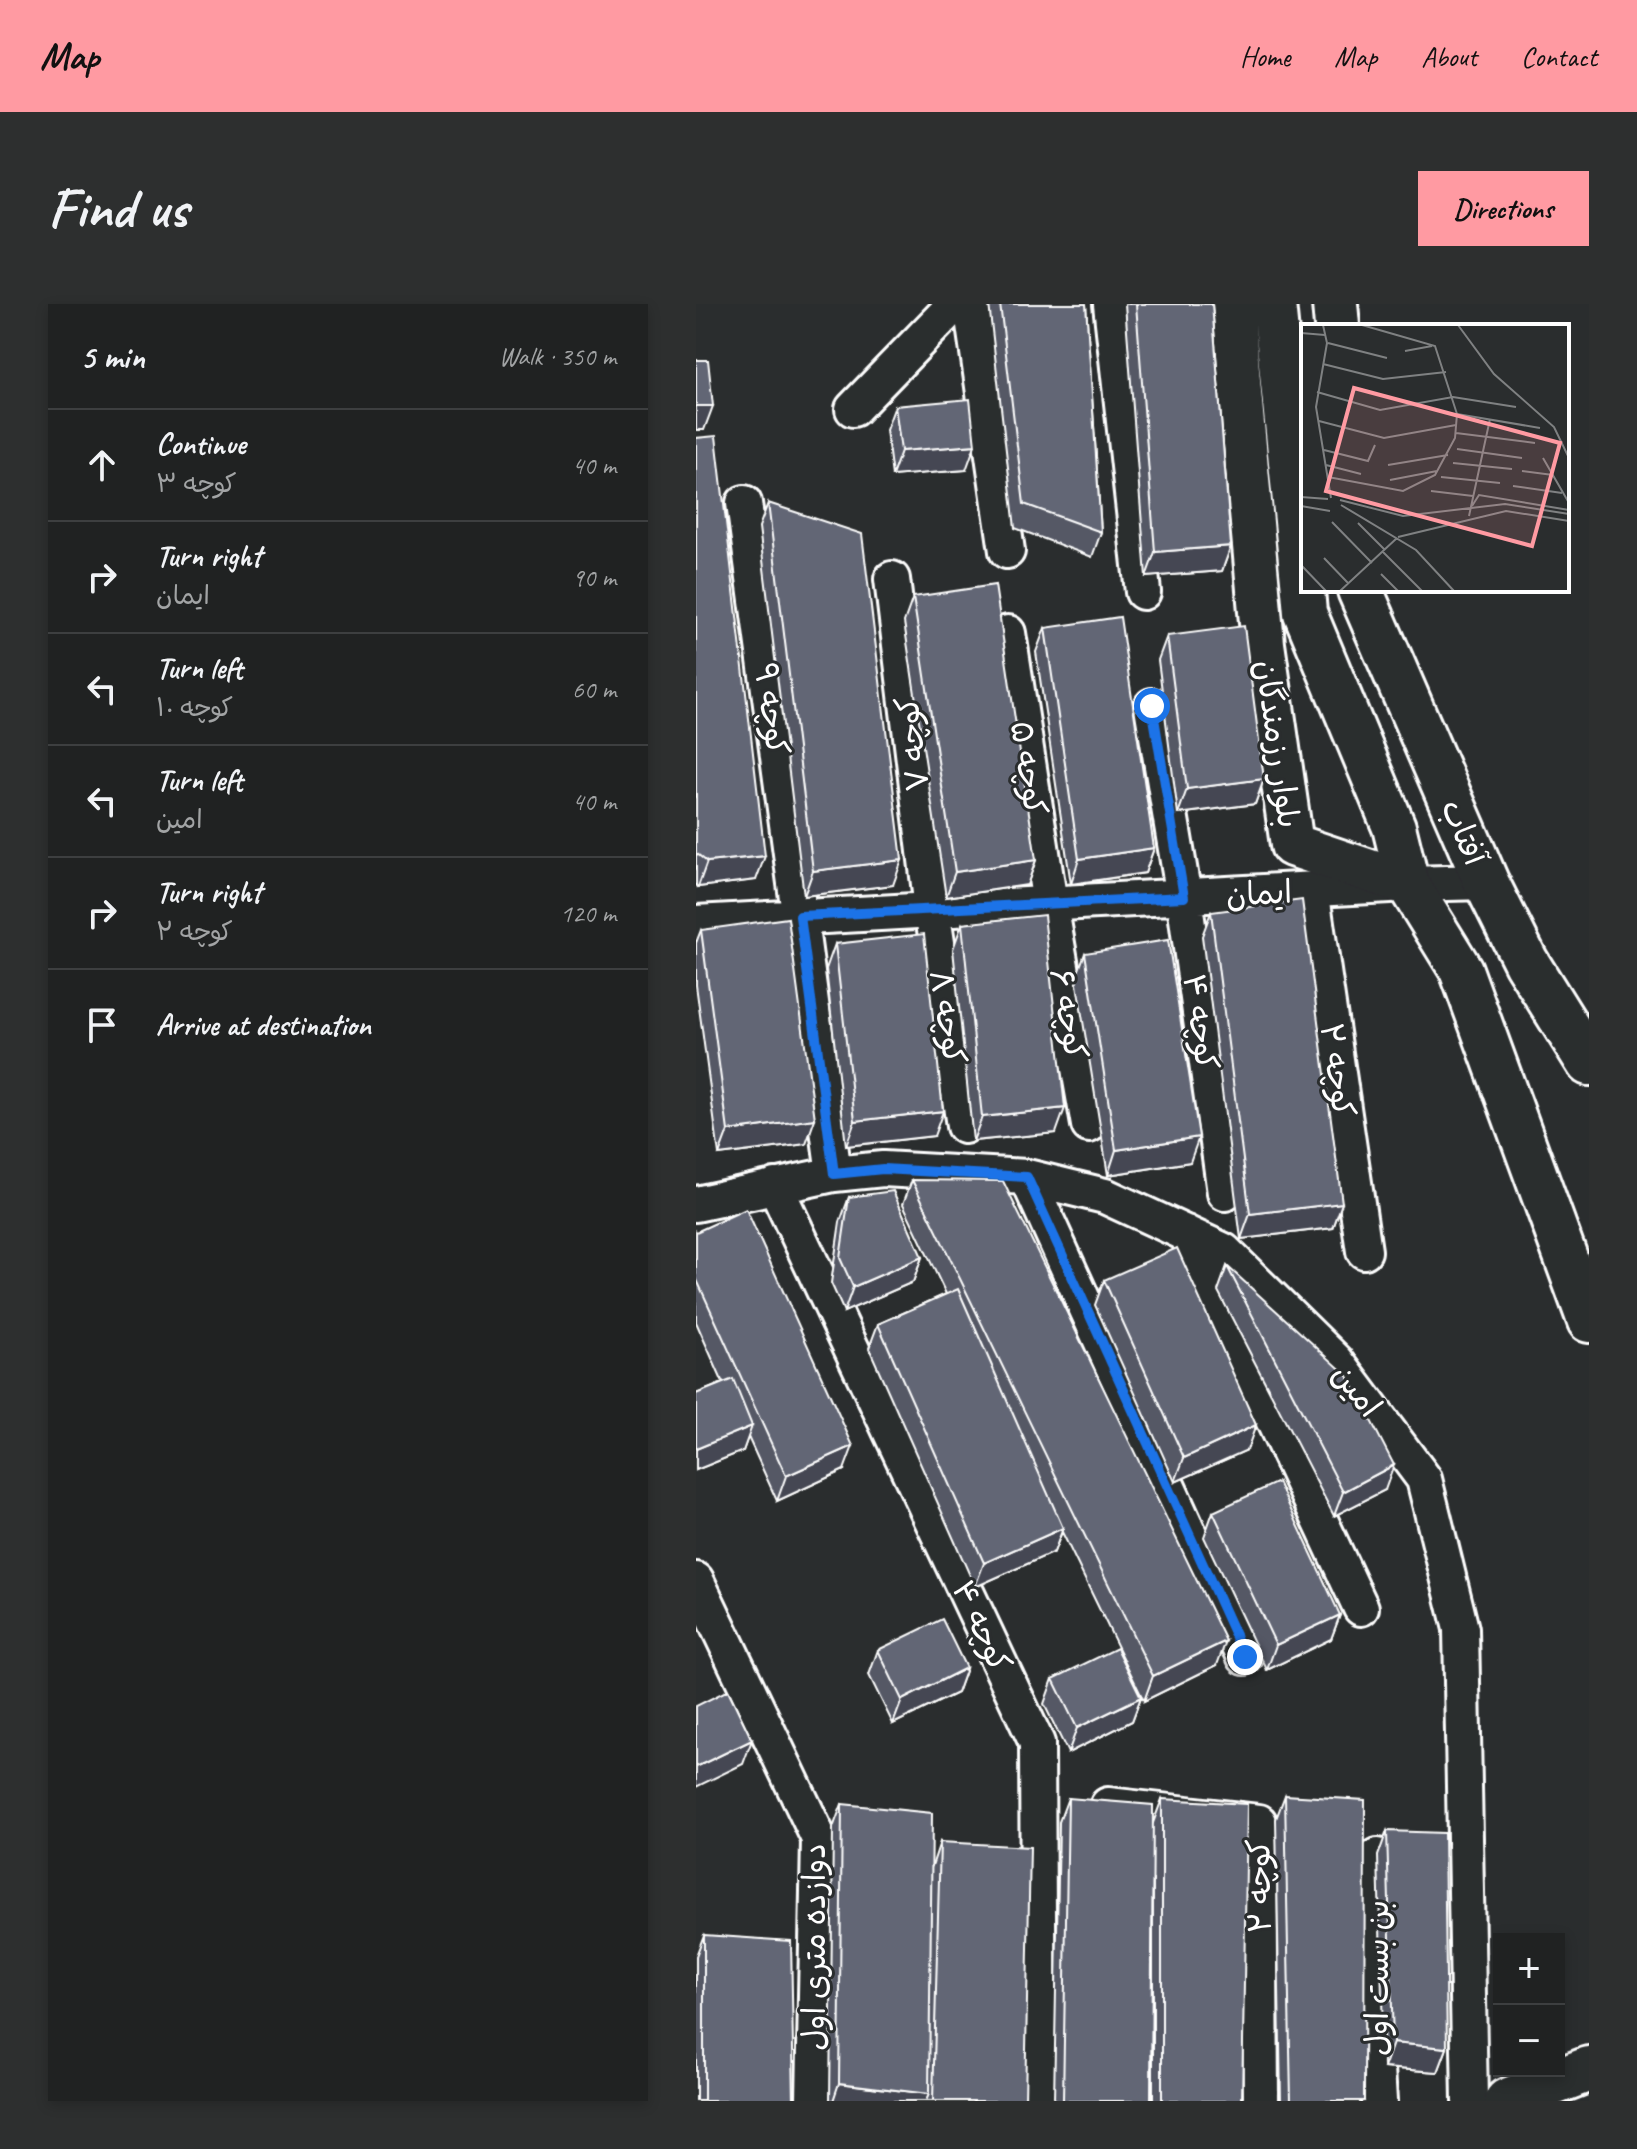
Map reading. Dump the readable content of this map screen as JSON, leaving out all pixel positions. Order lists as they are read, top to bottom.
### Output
{
  "streets": {
    "main road": ["آفتاب"],
    "street": [
      "کوچه ۹",
      "کوچه ۷",
      "بلوار رزمندگان",
      "کوچه ۵",
      "ایمان",
      "کوچه ۶",
      "کوچه ۸",
      "کوچه ۴",
      "کوچه ۲",
      "امین",
      "دوازده متری اول",
      "بن بست اول"
    ]
  },
  "crossings": [
    ["کوچه ۹", "ایمان"],
    ["کوچه ۹", "امین"],
    ["کوچه ۷", "ایمان"],
    ["کوچه ۷", "کوچه ۸"],
    ["بلوار رزمندگان", "ایمان"],
    ["کوچه ۵", "ایمان"],
    ["کوچه ۵", "کوچه ۶"],
    ["آفتاب", "ایمان"],
    ["ایمان", "کوچه ۶"],
    ["ایمان", "کوچه ۸"],
    ["ایمان", "کوچه ۴"],
    ["ایمان", "کوچه ۲"],
    ["کوچه ۴", "امین"]
  ],
  "page": {
    "header": "Map",
    "nav": [
      "Home",
      "Map",
      "About",
      "Contact"
    ],
    "buttons": "Directions",
    "title": "Find us",
    "heading": ["5 min", "Walk · 350 m"],
    "list": [
      ["Continue", "کوچه ۳", "40 m"],
      ["Turn right", "ایمان", "90 m"],
      ["Turn left", "کوچه ۱۰", "60 m"],
      ["Turn left", "امین", "40 m"],
      ["Turn right", "کوچه ۲", "120 m"],
      "Arrive at destination"
    ],
    "map_buttons": ["+", "−"]
  }
}
